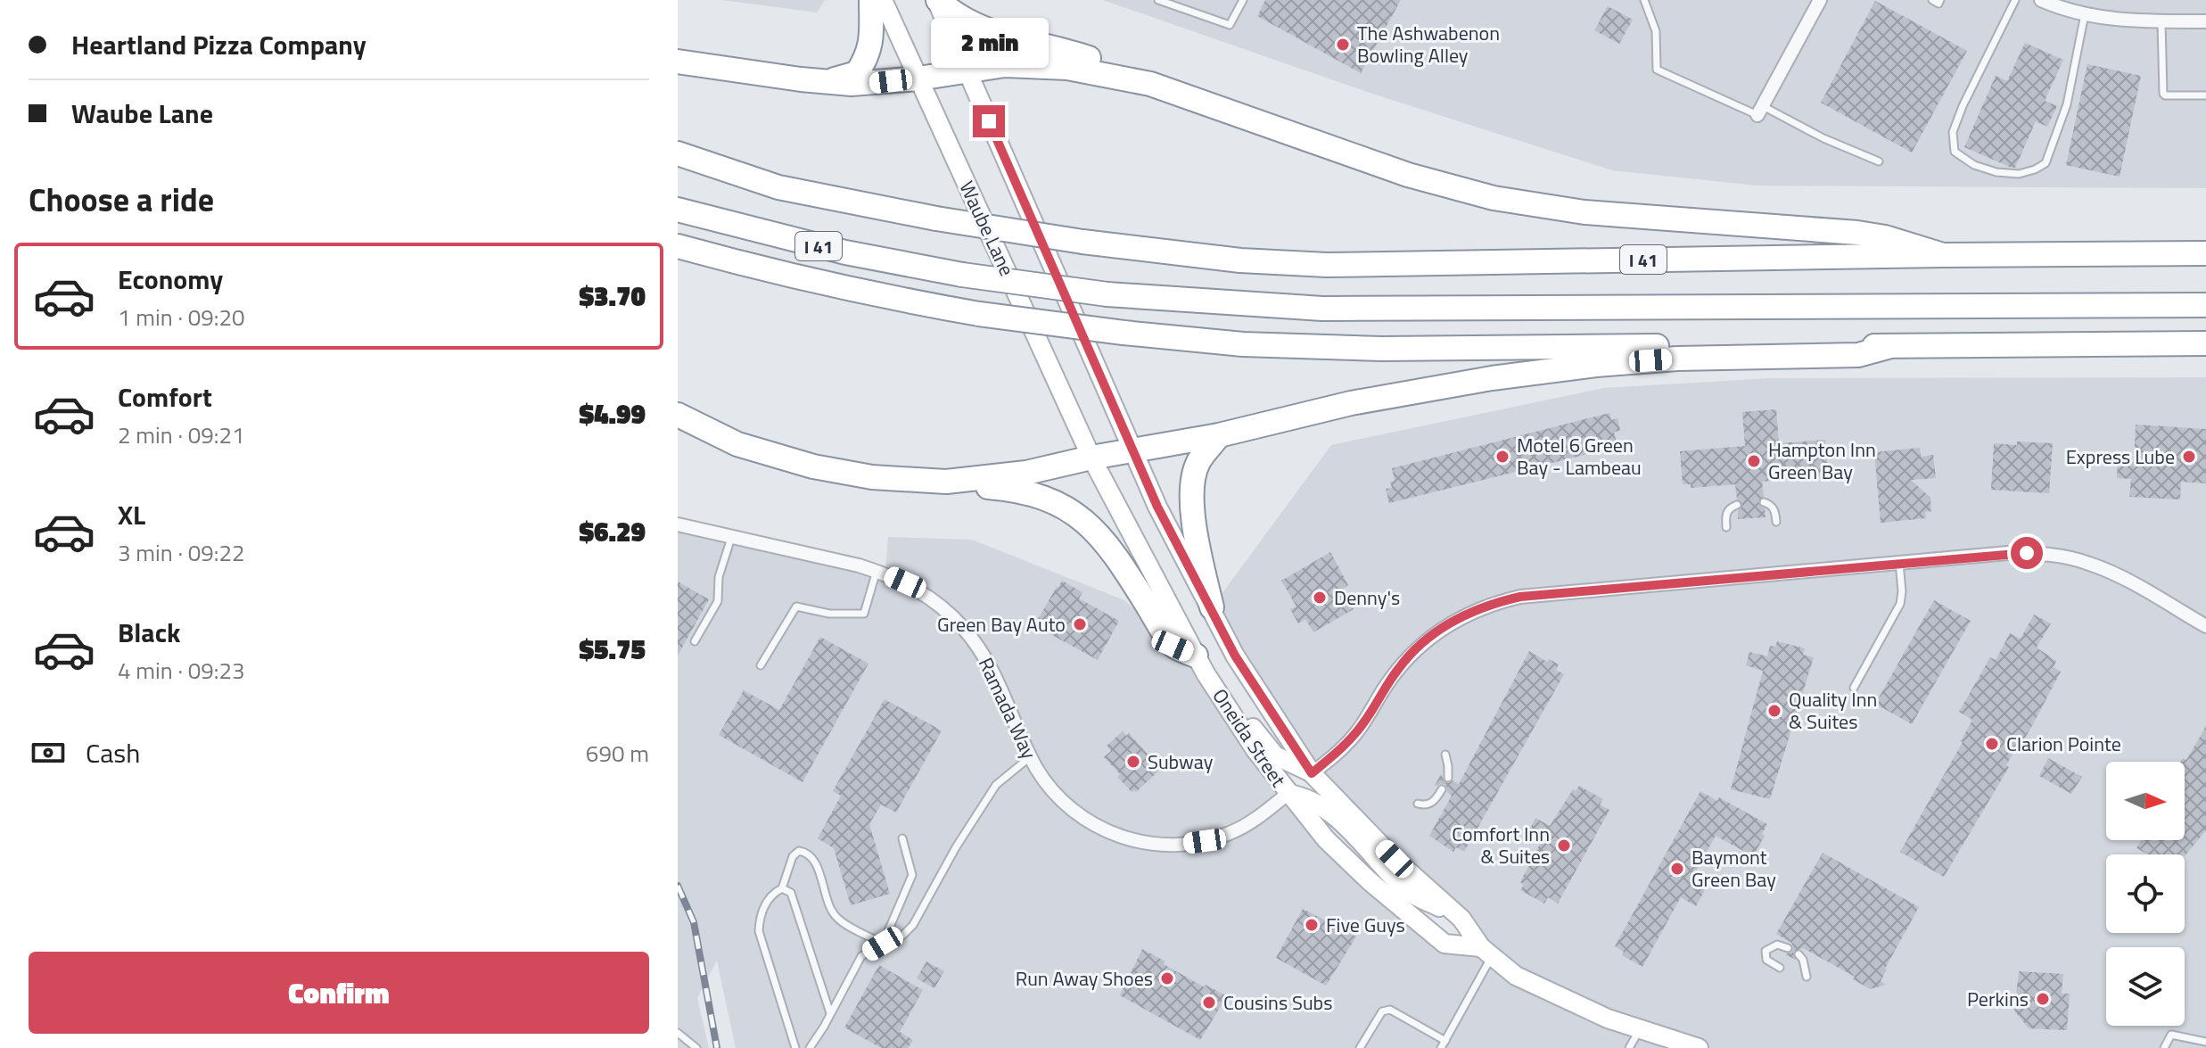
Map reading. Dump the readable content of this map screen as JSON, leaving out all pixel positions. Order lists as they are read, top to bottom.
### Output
{
  "streets": {
    "highway": ["I 41"],
    "street": ["Waube Lane", "Ramada Way", "Oneida Street"]
  },
  "crossings": [
    ["Waube Lane", "Oneida Street"],
    ["Ramada Way", "Oneida Street"]
  ],
  "places": [
    "The Ashwabenon Bowling Alley",
    "Motel 6 Green Bay - Lambeau",
    "Express Lube",
    "Hampton Inn Green Bay",
    "Denny's",
    "Green Bay Auto",
    "Quality Inn & Suites",
    "Clarion Pointe",
    "Subway",
    "Comfort Inn & Suites",
    "Baymont Green Bay",
    "Five Guys",
    "Run Away Shoes",
    "Perkins",
    "Cousins Subs"
  ],
  "north": "right",
  "page": {
    "banner": ["Heartland Pizza Company", "Waube Lane"],
    "bubble": "2 min",
    "heading": "Choose a ride",
    "list": [
      {
        "name": "Economy",
        "note": "1 min · 09:20",
        "value": "$3.70"
      },
      {
        "name": "Comfort",
        "note": "2 min · 09:21",
        "value": "$4.99"
      },
      {
        "name": "XL",
        "note": "3 min · 09:22",
        "value": "$6.29"
      },
      {
        "name": "Black",
        "note": "4 min · 09:23",
        "value": "$5.75"
      }
    ],
    "pay": ["Cash", "690 m"],
    "buttons": "Confirm"
  }
}
